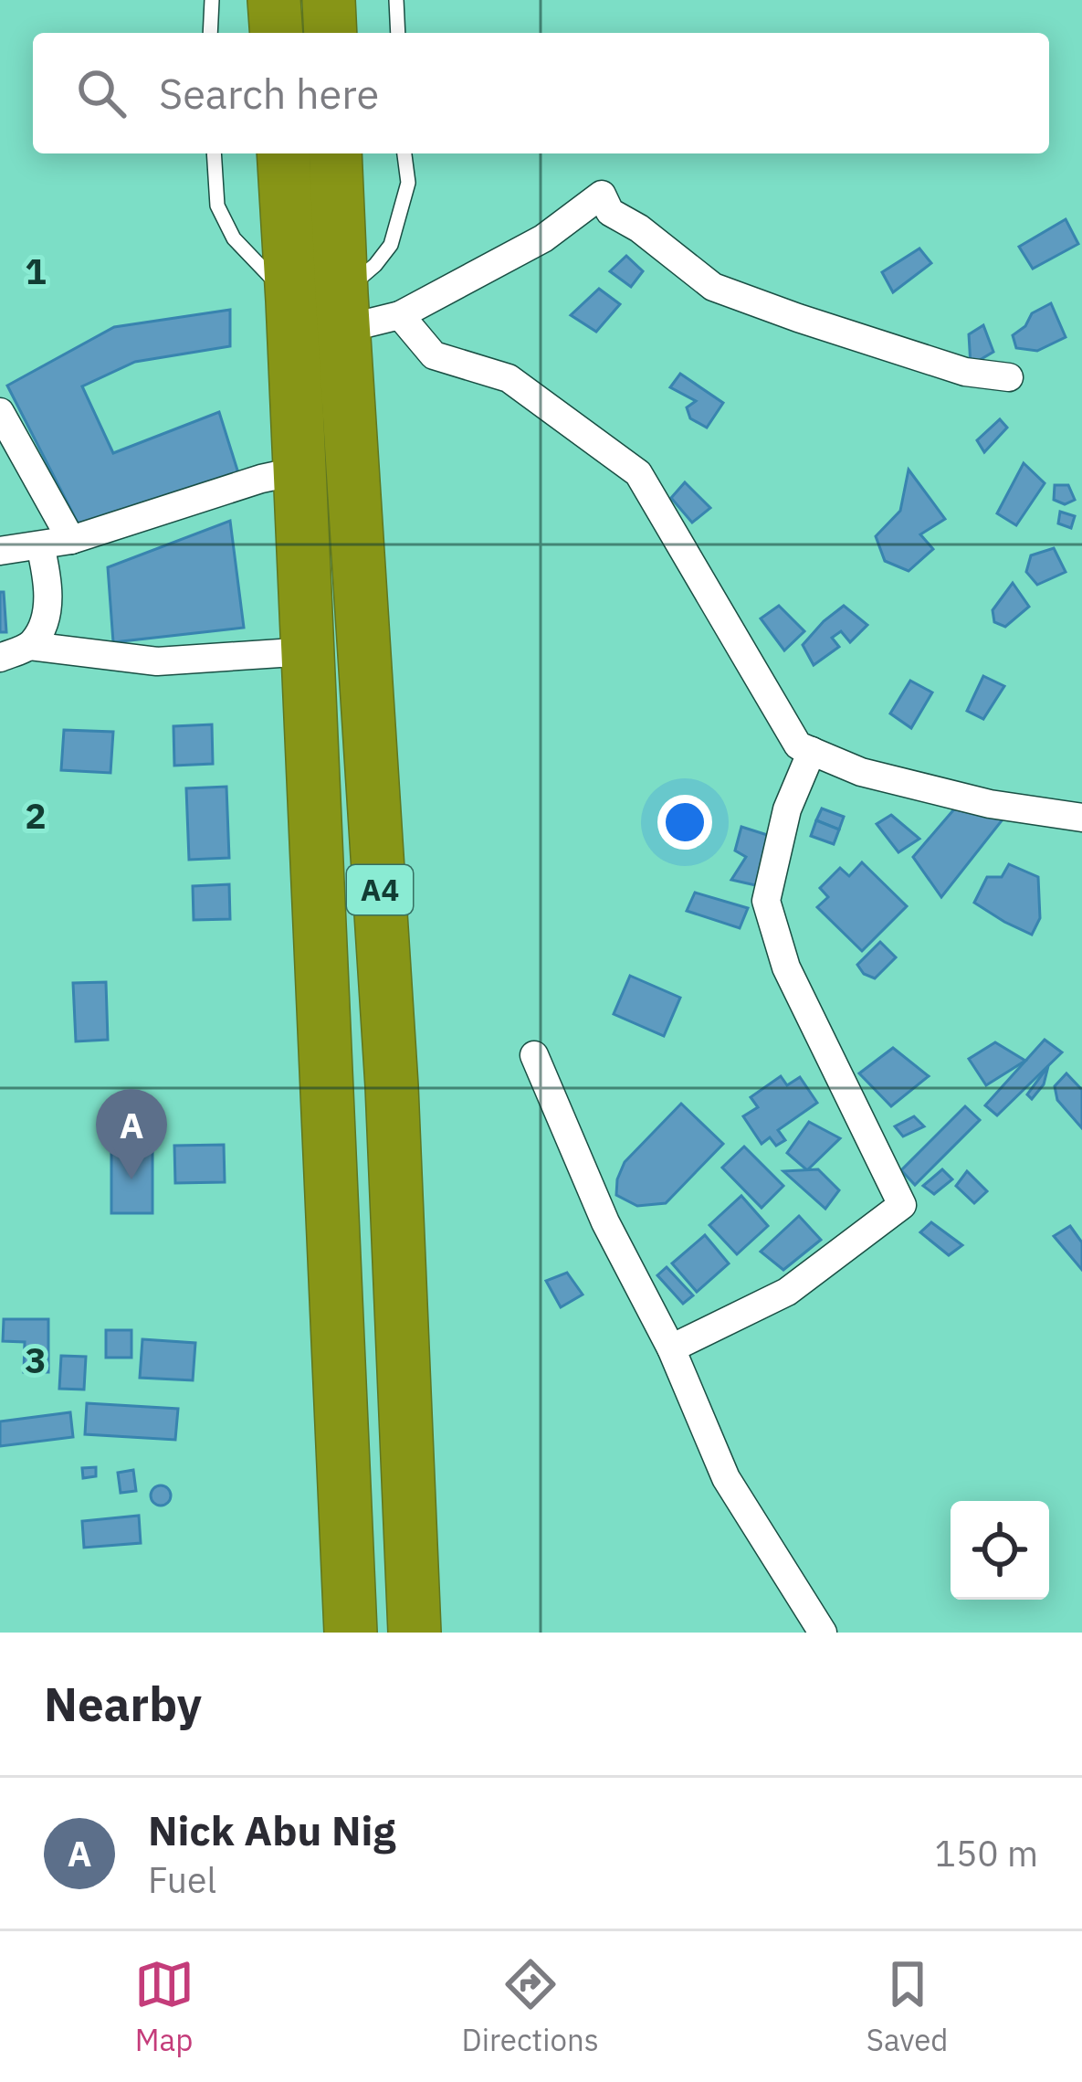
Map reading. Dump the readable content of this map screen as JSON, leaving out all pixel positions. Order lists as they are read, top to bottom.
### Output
{
  "streets": {
    "highway": ["A4"]
  },
  "page": {
    "search": "Search here",
    "pins": "A",
    "heading": "Nearby",
    "list": [
      {
        "mark": "A",
        "name": "Nick Abu Nig",
        "note": "Fuel",
        "value": "150 m"
      }
    ],
    "nav": ["Map", "Directions", "Saved"]
  },
  "grid": {
    "rows": ["1", "2", "3"]
  }
}
